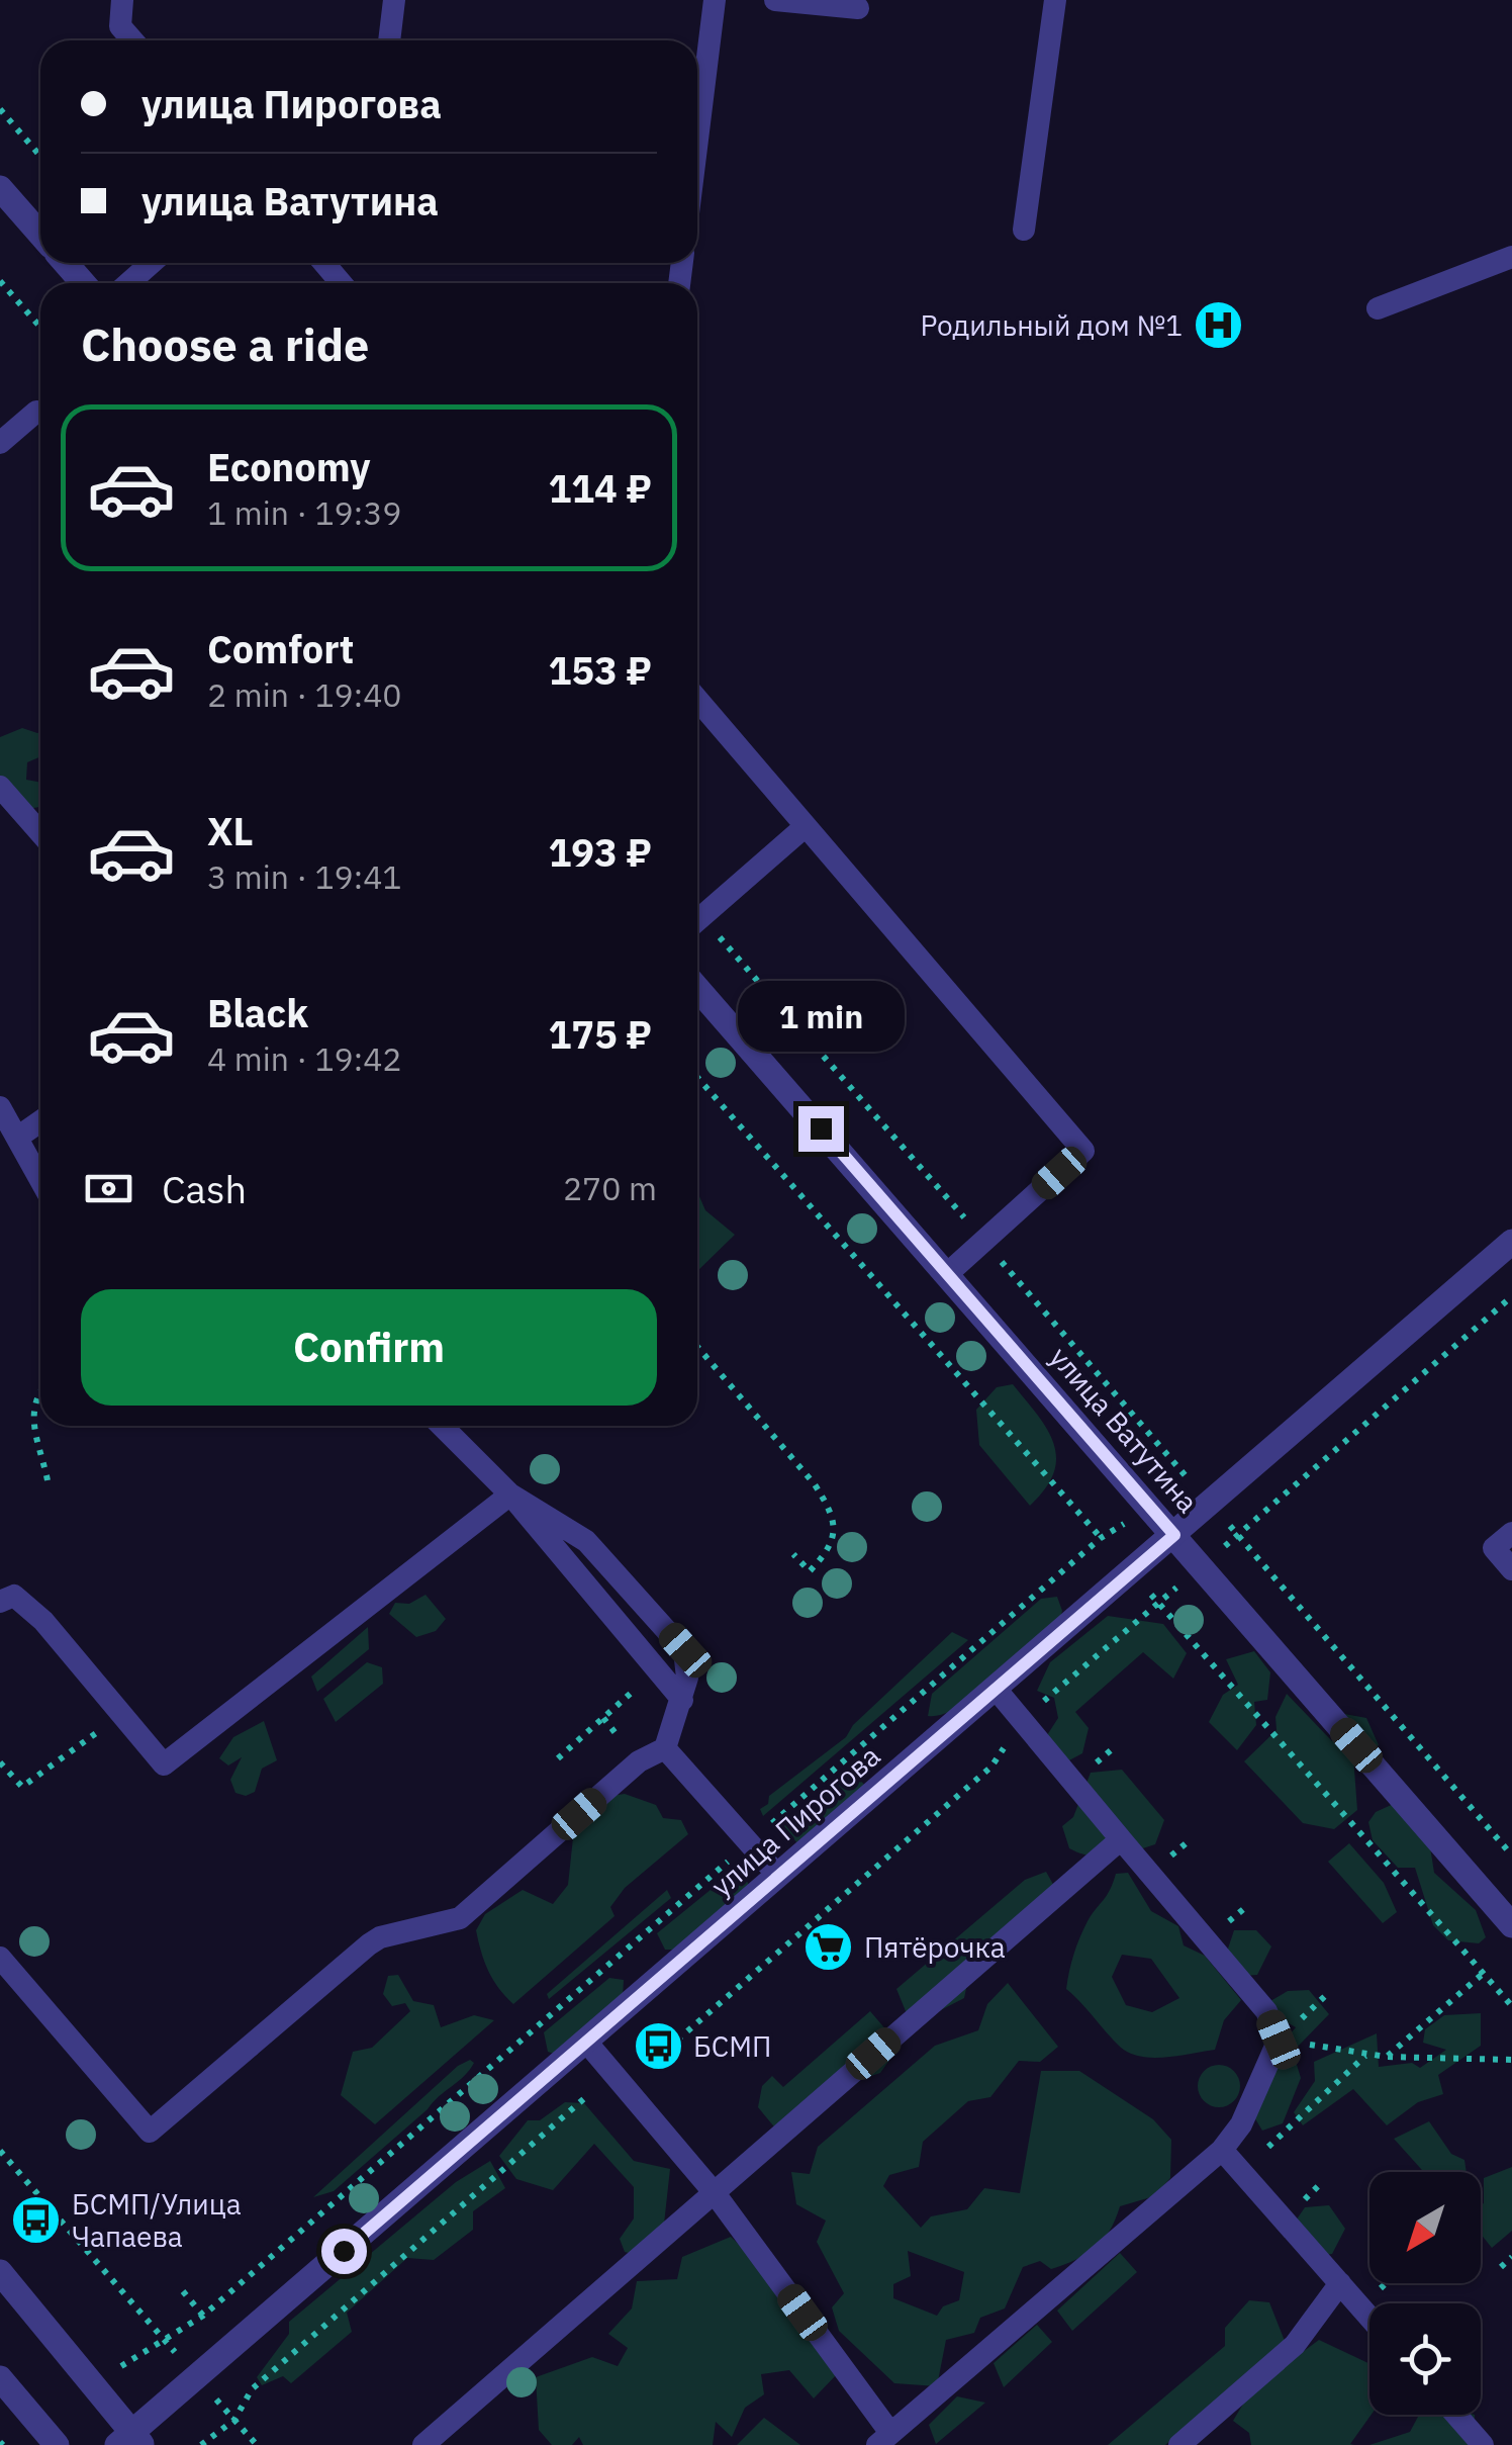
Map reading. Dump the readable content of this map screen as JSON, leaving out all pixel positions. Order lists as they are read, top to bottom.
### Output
{
  "streets": {
    "street": ["улица Ватутина", "улица Пирогова"]
  },
  "crossings": [
    ["улица Ватутина", "улица Пирогова"]
  ],
  "places": {
    "hospital": ["Родильный дом №1"],
    "supermarket": ["Пятёрочка"],
    "bus stop": ["БСМП", "БСМП/Улица Чапаева"]
  },
  "north": "bottom left",
  "page": {
    "banner": ["улица Пирогова", "улица Ватутина"],
    "heading": "Choose a ride",
    "list": [
      {
        "name": "Economy",
        "note": "1 min · 19:39",
        "value": "114 ₽"
      },
      {
        "name": "Comfort",
        "note": "2 min · 19:40",
        "value": "153 ₽"
      },
      {
        "name": "XL",
        "note": "3 min · 19:41",
        "value": "193 ₽"
      },
      {
        "name": "Black",
        "note": "4 min · 19:42",
        "value": "175 ₽"
      }
    ],
    "bubble": "1 min",
    "pay": ["Cash", "270 m"],
    "buttons": "Confirm"
  }
}
